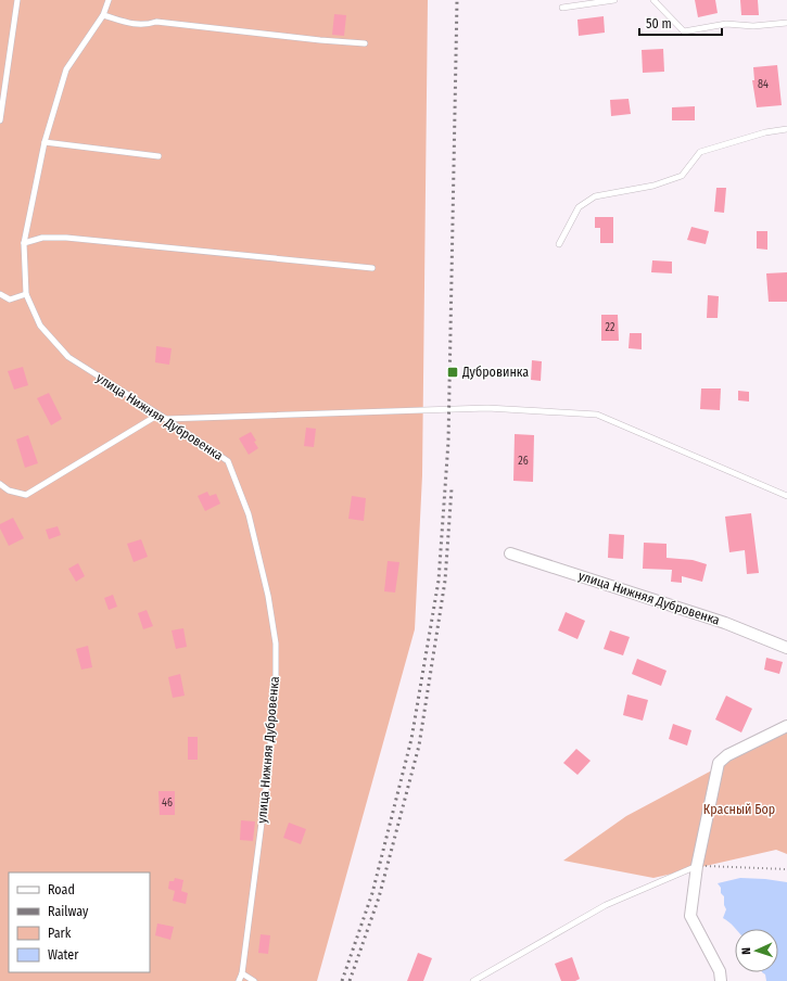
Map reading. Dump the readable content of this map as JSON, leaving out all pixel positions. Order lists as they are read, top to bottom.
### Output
{
  "streets": {
    "street": ["улица Нижняя Дубровенка"]
  },
  "parks": ["Красный Бор"],
  "places": {
    "transit": ["Дубровинка"]
  },
  "house_numbers": [
    "84",
    "22",
    "26",
    "46"
  ],
  "legend": [
    "Road",
    "Railway",
    "Park",
    "Water"
  ],
  "scale_bar": "50 m",
  "north": "left"
}
